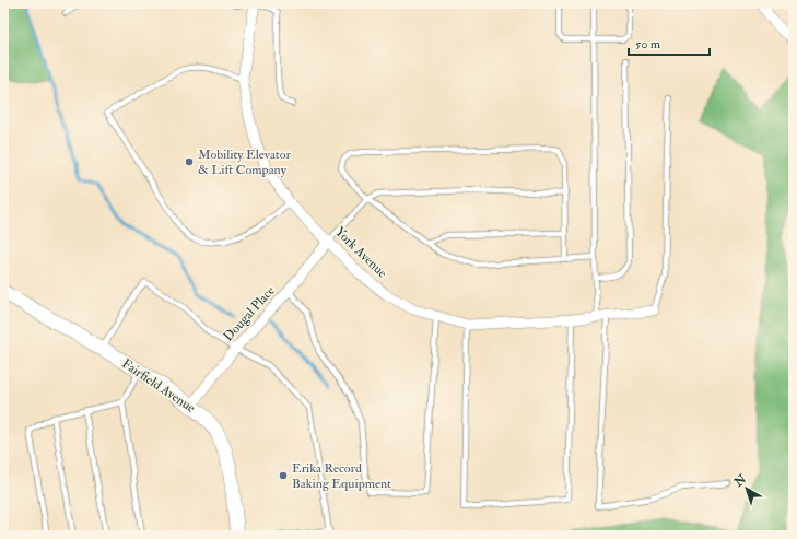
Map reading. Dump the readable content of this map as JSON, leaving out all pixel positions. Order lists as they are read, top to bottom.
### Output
{
  "streets": {
    "street": ["York Avenue", "Dougal Place", "Fairfield Avenue"]
  },
  "crossings": [
    ["York Avenue", "Dougal Place"],
    ["Dougal Place", "Fairfield Avenue"]
  ],
  "places": ["Mobility Elevator & Lift Company", "Erika Record Baking Equipment"],
  "scale_bar": "50 m",
  "north": "top left"
}
